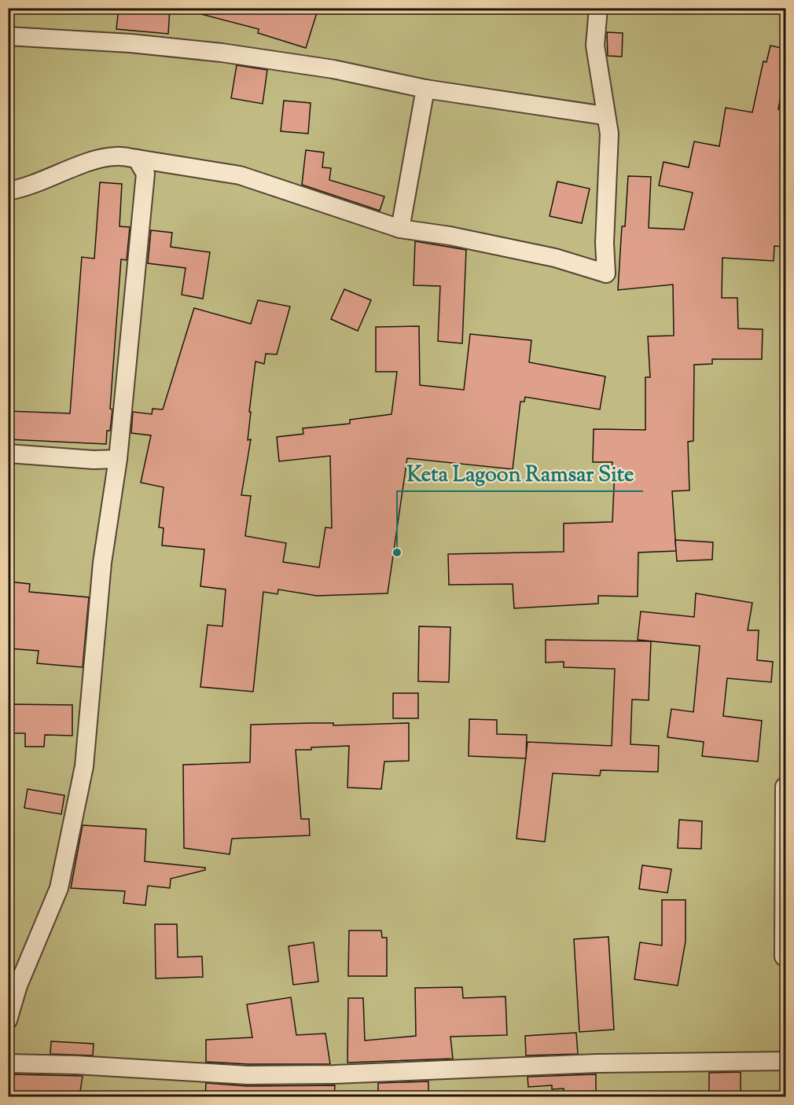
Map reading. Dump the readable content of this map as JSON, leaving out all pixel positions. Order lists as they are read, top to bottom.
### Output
{
  "places": ["Keta Lagoon Ramsar Site"]
}
